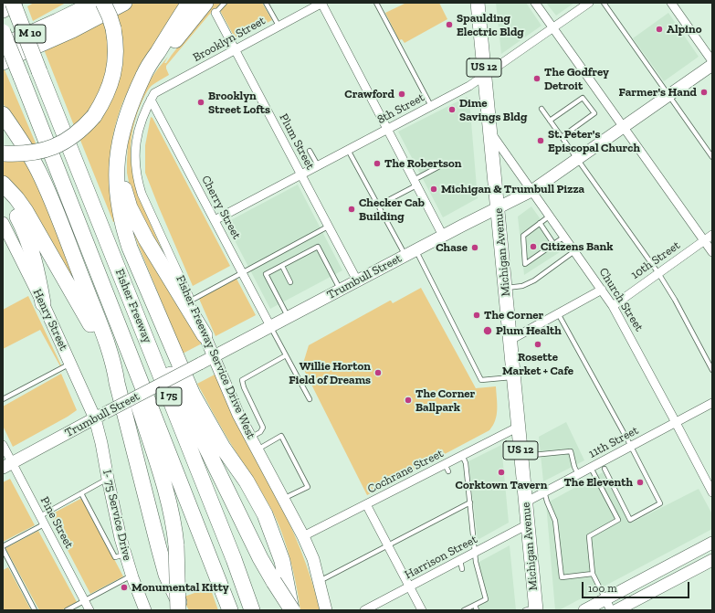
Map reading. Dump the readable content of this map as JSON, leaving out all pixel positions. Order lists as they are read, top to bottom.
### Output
{
  "streets": {
    "highway": ["M 10", "Fisher Freeway", "I 75"],
    "main road": ["US 12", "Michigan Avenue"],
    "street": [
      "Brooklyn Street",
      "8th Street",
      "Plum Street",
      "Cherry Street",
      "10th Street",
      "Trumbull Street",
      "Church Street",
      "Henry Street",
      "Fisher Freeway Service Drive West",
      "11th Street",
      "Cochrane Street",
      "I- 75 Service Drive",
      "Pine Street",
      "Harrison Street"
    ]
  },
  "crossings": [
    ["Brooklyn Street", "Plum Street"],
    ["Brooklyn Street", "Cherry Street"],
    ["Brooklyn Street", "Fisher Freeway Service Drive West"],
    ["8th Street", "Plum Street"],
    ["8th Street", "Cherry Street"],
    ["8th Street", "Michigan Avenue"],
    ["Plum Street", "Trumbull Street"],
    ["Cherry Street", "Trumbull Street"],
    ["Cherry Street", "Fisher Freeway Service Drive West"],
    ["Michigan Avenue", "Trumbull Street"],
    ["Michigan Avenue", "Church Street"],
    ["Michigan Avenue", "11th Street"],
    ["Michigan Avenue", "Cochrane Street"],
    ["Michigan Avenue", "Harrison Street"],
    ["10th Street", "Church Street"],
    ["Trumbull Street", "Church Street"],
    ["Trumbull Street", "Henry Street"],
    ["Trumbull Street", "Fisher Freeway Service Drive West"],
    ["Trumbull Street", "I- 75 Service Drive"],
    ["Trumbull Street", "Pine Street"],
    ["Church Street", "11th Street"],
    ["Henry Street", "I- 75 Service Drive"],
    ["Fisher Freeway Service Drive West", "Cochrane Street"]
  ],
  "places": [
    "Spaulding Electric Bldg",
    "Alpino",
    "The Godfrey Detroit",
    "Farmer's Hand",
    "Crawford",
    "Brooklyn Street Lofts",
    "Dime Savings Bldg",
    "St. Peter's Episcopal Church",
    "The Robertson",
    "Michigan & Trumbull Pizza",
    "Checker Cab Building",
    "Citizens Bank",
    "Chase",
    "The Corner",
    "Plum Health",
    "Rosette Market + Cafe",
    "Willie Horton Field of Dreams",
    "The Corner Ballpark",
    "Corktown Tavern",
    "The Eleventh",
    "Monumental Kitty"
  ],
  "scale_bar": "100 m"
}
